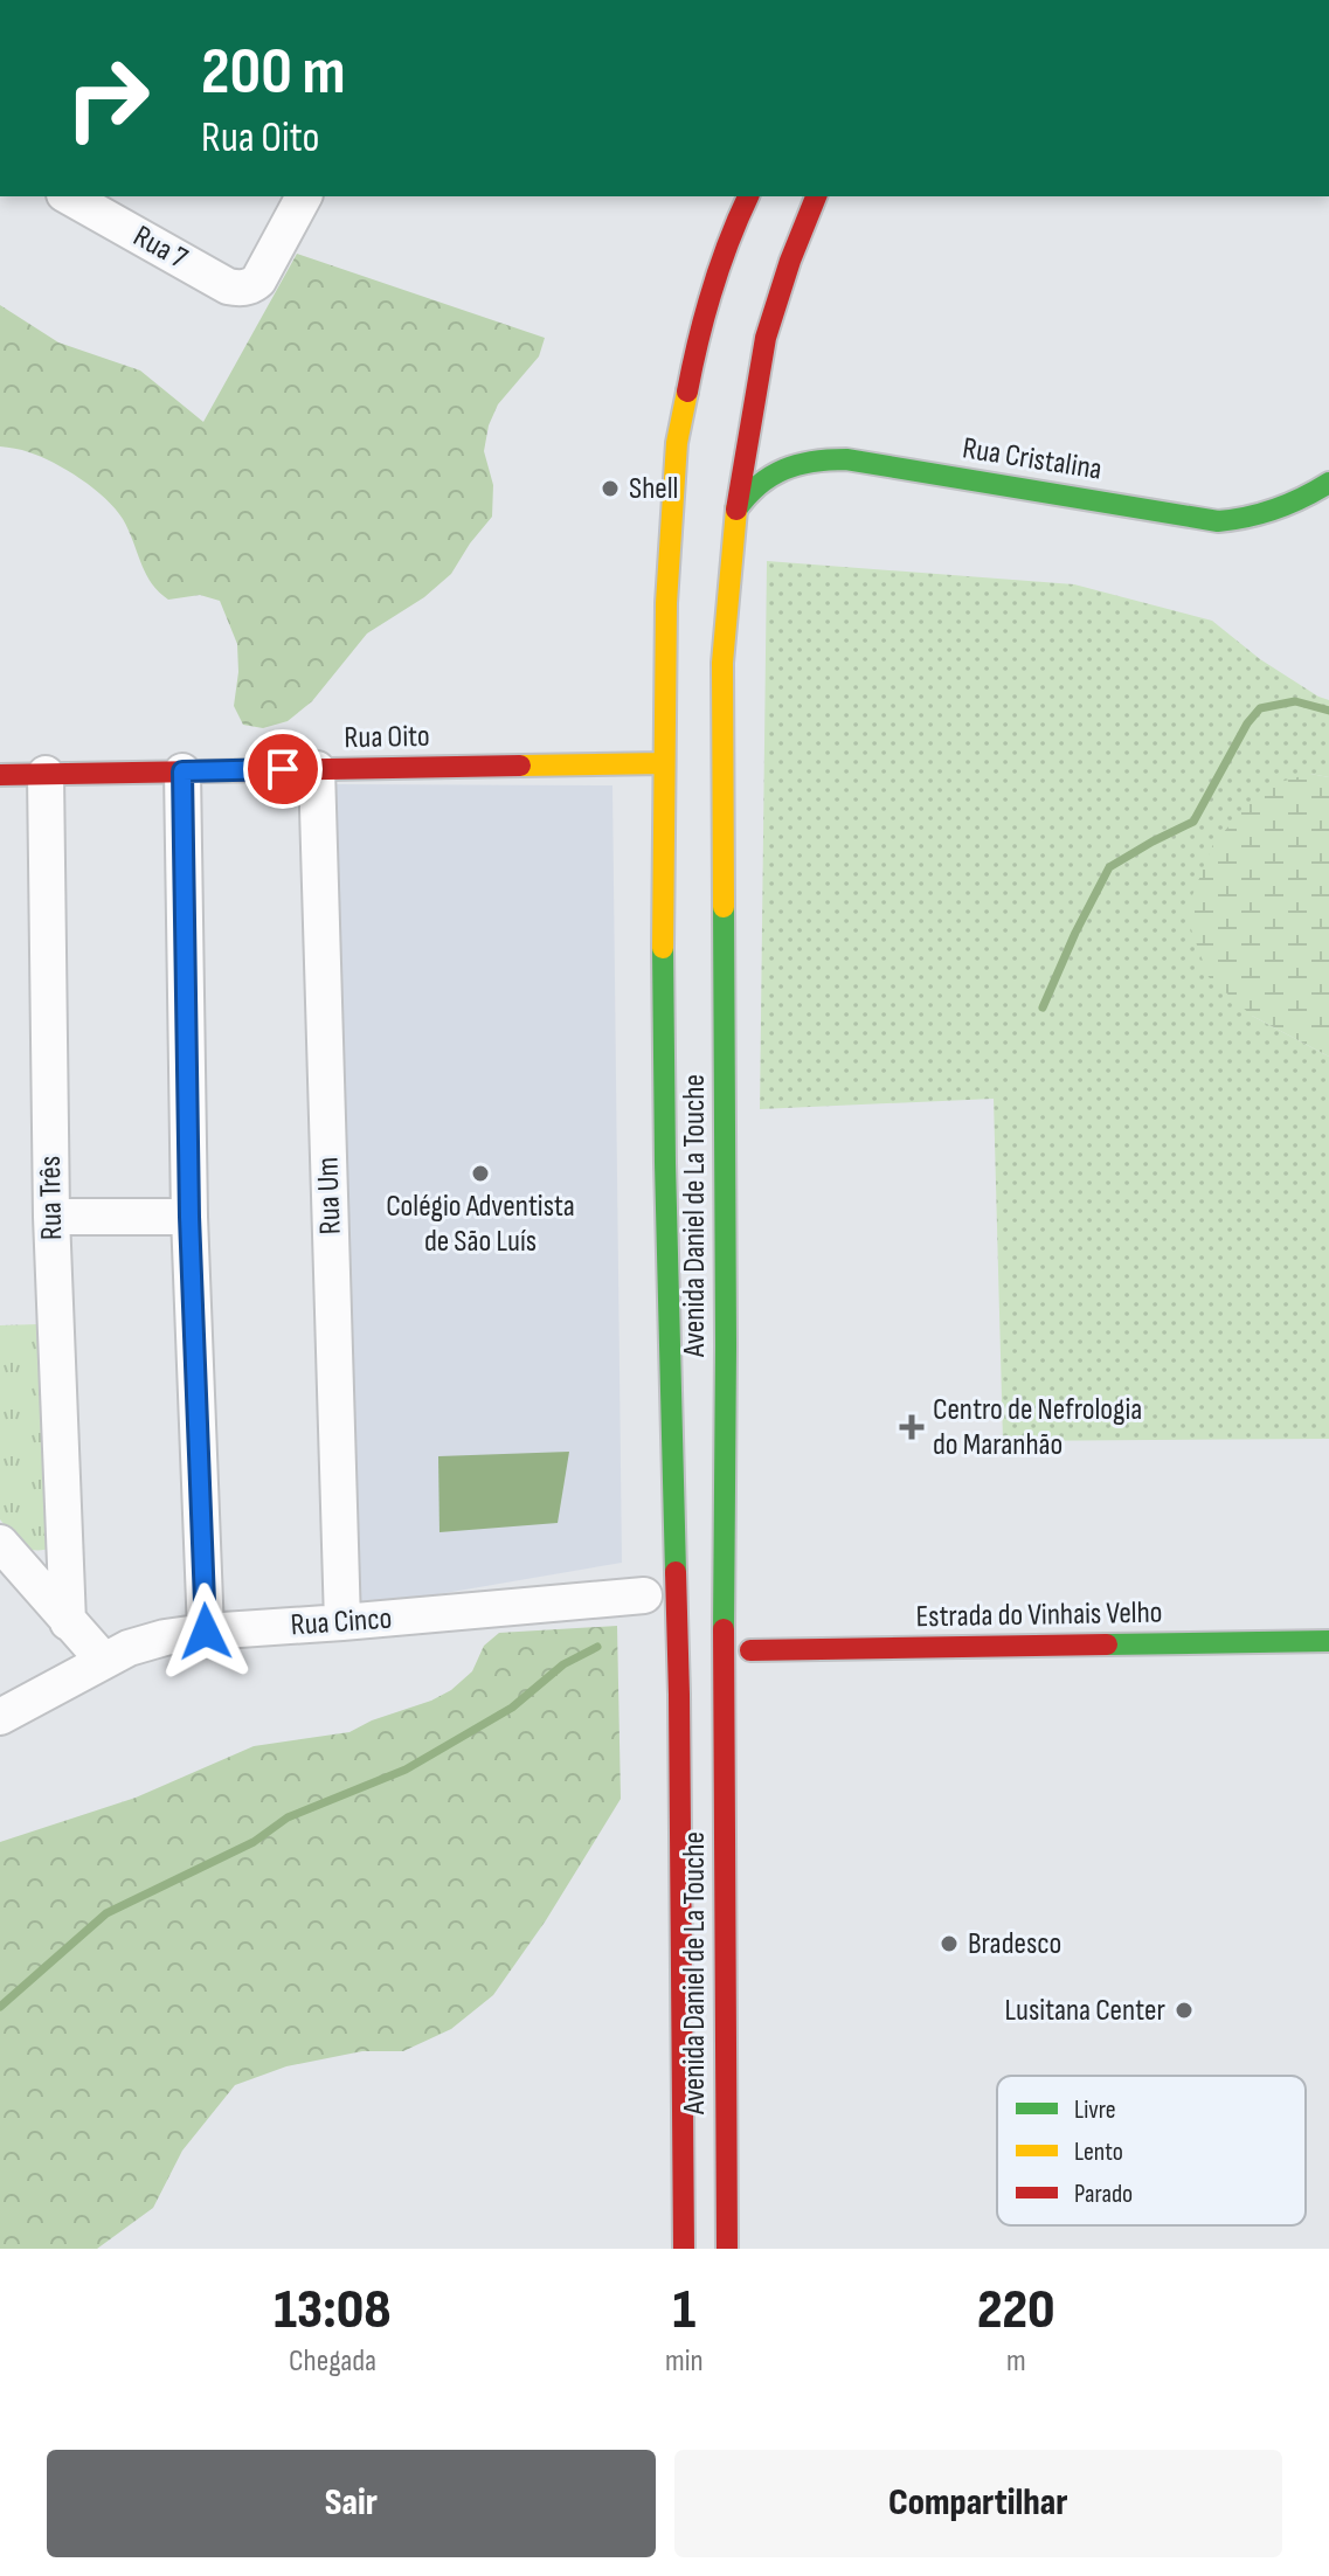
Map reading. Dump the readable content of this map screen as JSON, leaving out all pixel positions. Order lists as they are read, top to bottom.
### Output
{
  "streets": {
    "main road": [
      "Rua Cristalina",
      "Rua Oito",
      "Avenida Daniel de La Touche",
      "Estrada do Vinhais Velho"
    ],
    "street": [
      "Rua 7",
      "Rua Um",
      "Rua Três",
      "Rua Cinco"
    ]
  },
  "crossings": [
    ["Rua Cristalina", "Avenida Daniel de La Touche"],
    ["Rua Oito", "Rua Um"],
    ["Rua Oito", "Rua Três"],
    ["Rua Oito", "Avenida Daniel de La Touche"],
    ["Rua Um", "Rua Cinco"]
  ],
  "places": {
    "other": [
      "Shell",
      "Colégio Adventista de São Luís",
      "Bradesco",
      "Lusitana Center"
    ],
    "health": ["Centro de Nefrologia do Maranhão"]
  },
  "legend": ["Livre", "Lento", "Parado"],
  "page": {
    "turn": ["200 m", "Rua Oito"],
    "eta": [
      "13:08",
      "Chegada",
      "1",
      "min",
      "220",
      "m"
    ],
    "buttons": ["Sair", "Compartilhar"]
  }
}
